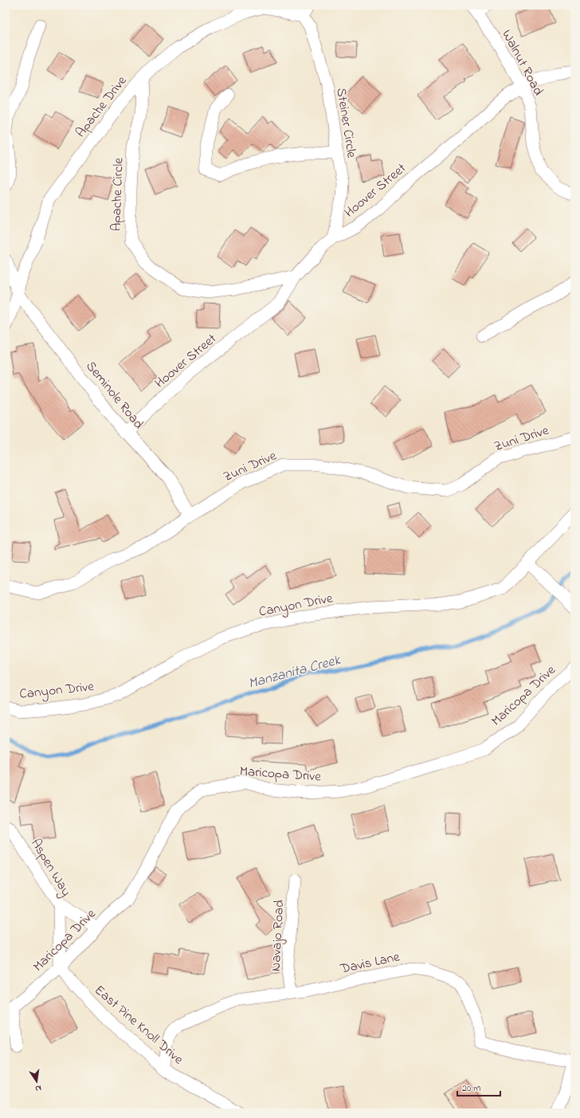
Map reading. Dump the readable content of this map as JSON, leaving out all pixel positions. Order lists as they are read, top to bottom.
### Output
{
  "streets": {
    "street": [
      "Walnut Road",
      "Apache Drive",
      "Steiner Circle",
      "Hoover Street",
      "Apache Circle",
      "Seminole Road",
      "Zuni Drive",
      "Canyon Drive",
      "Maricopa Drive",
      "Aspen Way",
      "Navajo Road",
      "Davis Lane",
      "East Pine Knoll Drive"
    ]
  },
  "crossings": [
    ["Walnut Road", "Hoover Street"],
    ["Apache Drive", "Steiner Circle"],
    ["Apache Drive", "Apache Circle"],
    ["Apache Drive", "Seminole Road"],
    ["Steiner Circle", "Hoover Street"],
    ["Hoover Street", "Apache Circle"],
    ["Hoover Street", "Seminole Road"],
    ["Seminole Road", "Zuni Drive"],
    ["Maricopa Drive", "Aspen Way"],
    ["Maricopa Drive", "East Pine Knoll Drive"],
    ["Aspen Way", "East Pine Knoll Drive"],
    ["Navajo Road", "Davis Lane"],
    ["Davis Lane", "East Pine Knoll Drive"]
  ],
  "water": ["Manzanita Creek"],
  "scale_bar": "20 m",
  "north": "bottom"
}
